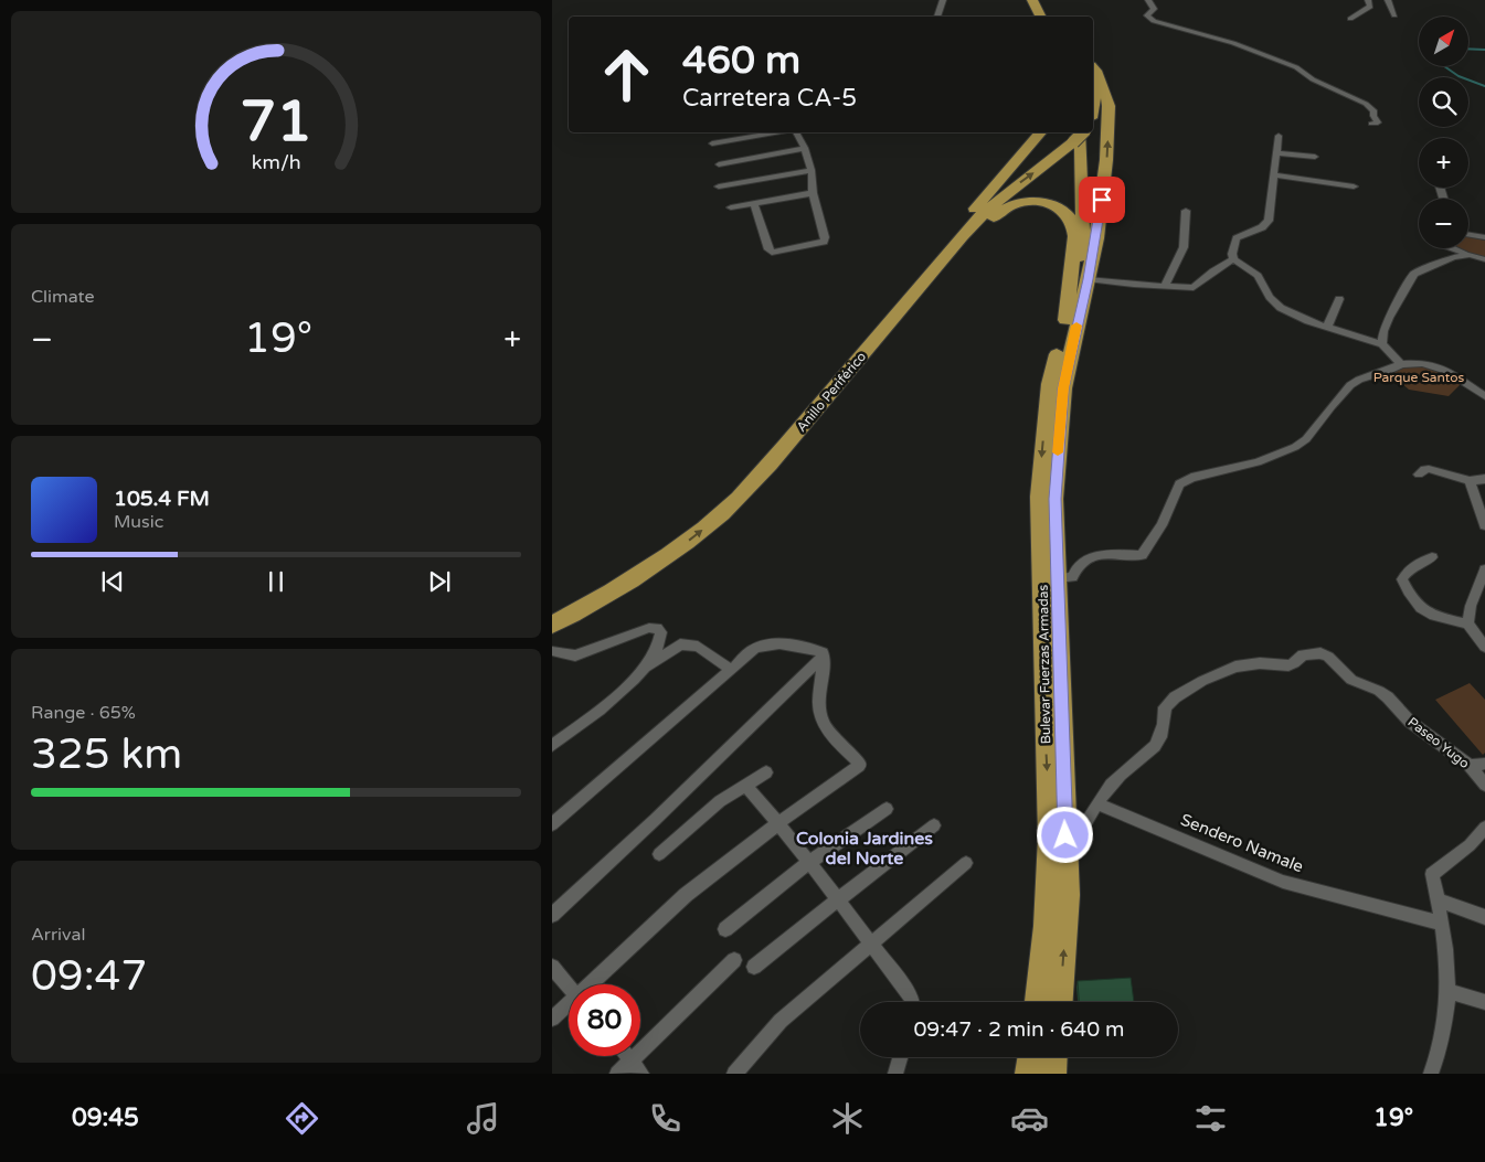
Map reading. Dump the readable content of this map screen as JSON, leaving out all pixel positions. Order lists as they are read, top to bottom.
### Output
{
  "streets": {
    "highway": ["Anillo Periférico", "Bulevar Fuerzas Armadas"],
    "street": ["Paseo Yugo", "Sendero Namale"]
  },
  "crossings": [
    ["Bulevar Fuerzas Armadas", "Paseo Yugo"],
    ["Paseo Yugo", "Sendero Namale"]
  ],
  "districts": ["Colonia Jardines del Norte"],
  "parks": ["Parque Santos"],
  "north": "top right",
  "page": {
    "map_buttons": ["+", "−"],
    "turn": ["460 m", "Carretera CA-5"],
    "tile": [
      "Climate",
      ["Range · 65%", "325 km"],
      ["Arrival", "09:47"]
    ],
    "heat": ["−", "19°", "+"],
    "song": ["105.4 FM", "Music"],
    "limit": "80",
    "trip": "09:47 · 2 min · 640 m",
    "tabs": ["09:45", "19°"],
    "gauge": ["71", "km/h"]
  }
}
